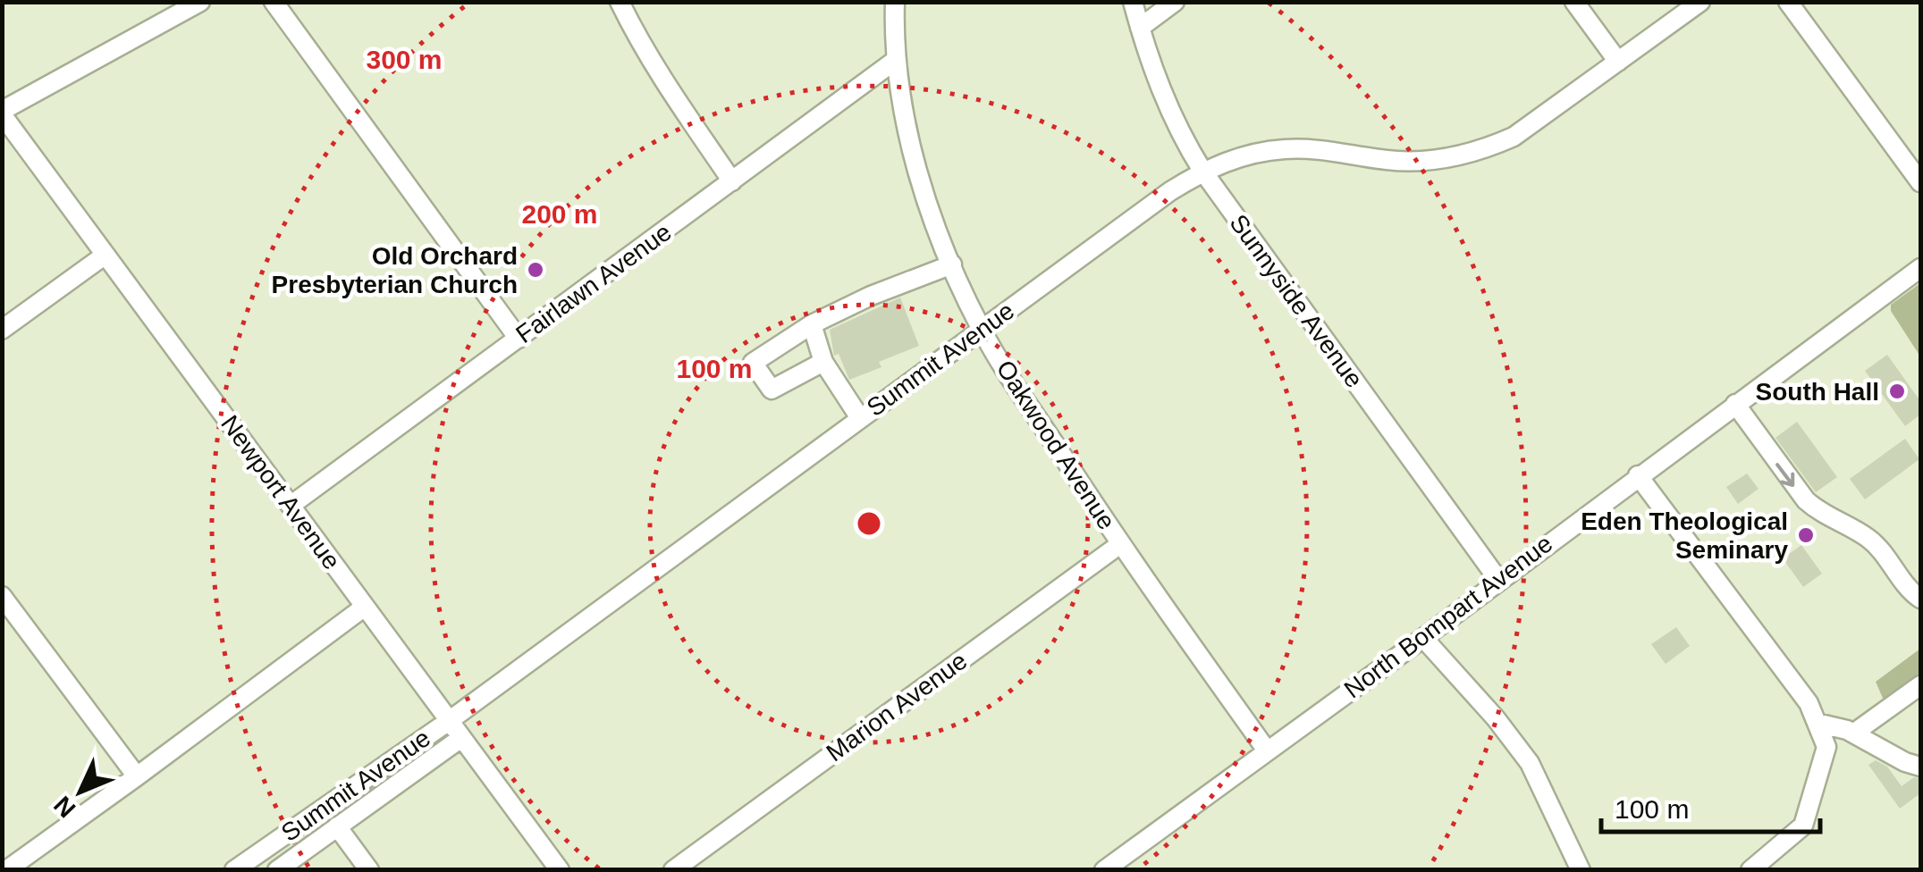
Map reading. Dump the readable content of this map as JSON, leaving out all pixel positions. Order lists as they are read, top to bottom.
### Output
{
  "streets": {
    "street": [
      "Fairlawn Avenue",
      "Sunnyside Avenue",
      "Summit Avenue",
      "Oakwood Avenue",
      "Newport Avenue",
      "North Bompart Avenue",
      "Marion Avenue"
    ]
  },
  "crossings": [
    ["Fairlawn Avenue", "Oakwood Avenue"],
    ["Fairlawn Avenue", "Newport Avenue"],
    ["Sunnyside Avenue", "Summit Avenue"],
    ["Sunnyside Avenue", "North Bompart Avenue"],
    ["Summit Avenue", "Oakwood Avenue"],
    ["Summit Avenue", "Newport Avenue"],
    ["Oakwood Avenue", "North Bompart Avenue"],
    ["Oakwood Avenue", "Marion Avenue"]
  ],
  "places": ["Old Orchard Presbyterian Church", "South Hall", "Eden Theological Seminary"],
  "scale_bar": "100 m",
  "north": "bottom left",
  "rings": ["300 m", "200 m", "100 m"]
}
